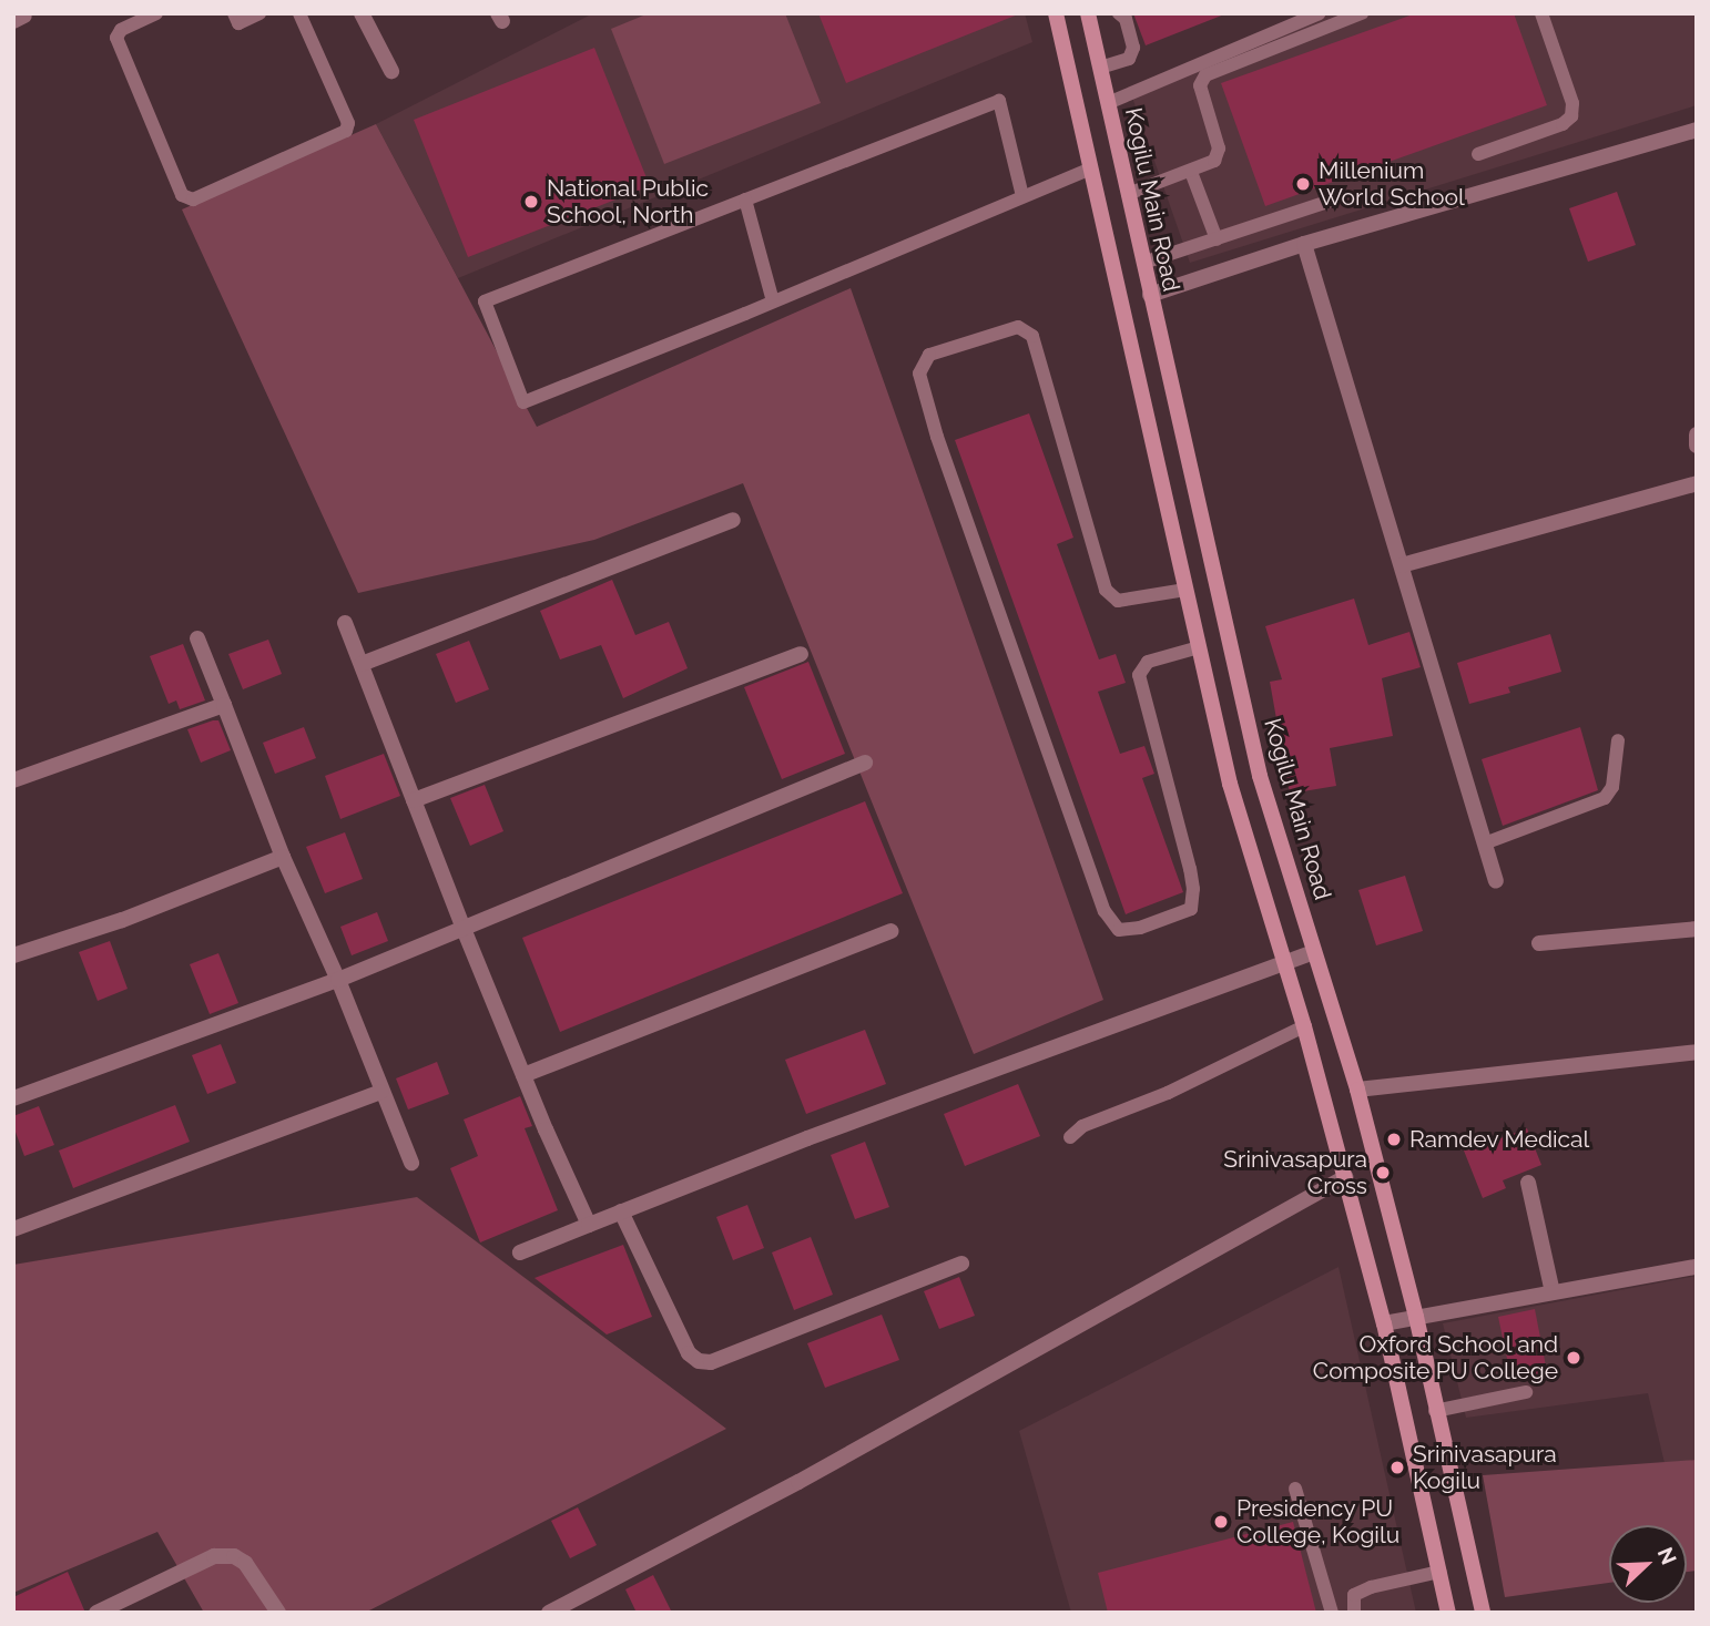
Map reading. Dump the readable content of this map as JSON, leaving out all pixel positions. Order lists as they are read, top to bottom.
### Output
{
  "streets": {
    "main road": ["Kogilu Main Road"]
  },
  "places": [
    "Millenium World School",
    "National Public School, North",
    "Ramdev Medical",
    "Srinivasapura Cross",
    "Oxford School and Composite PU College",
    "Srinivasapura Kogilu",
    "Presidency PU College, Kogilu"
  ],
  "north": "top right"
}
